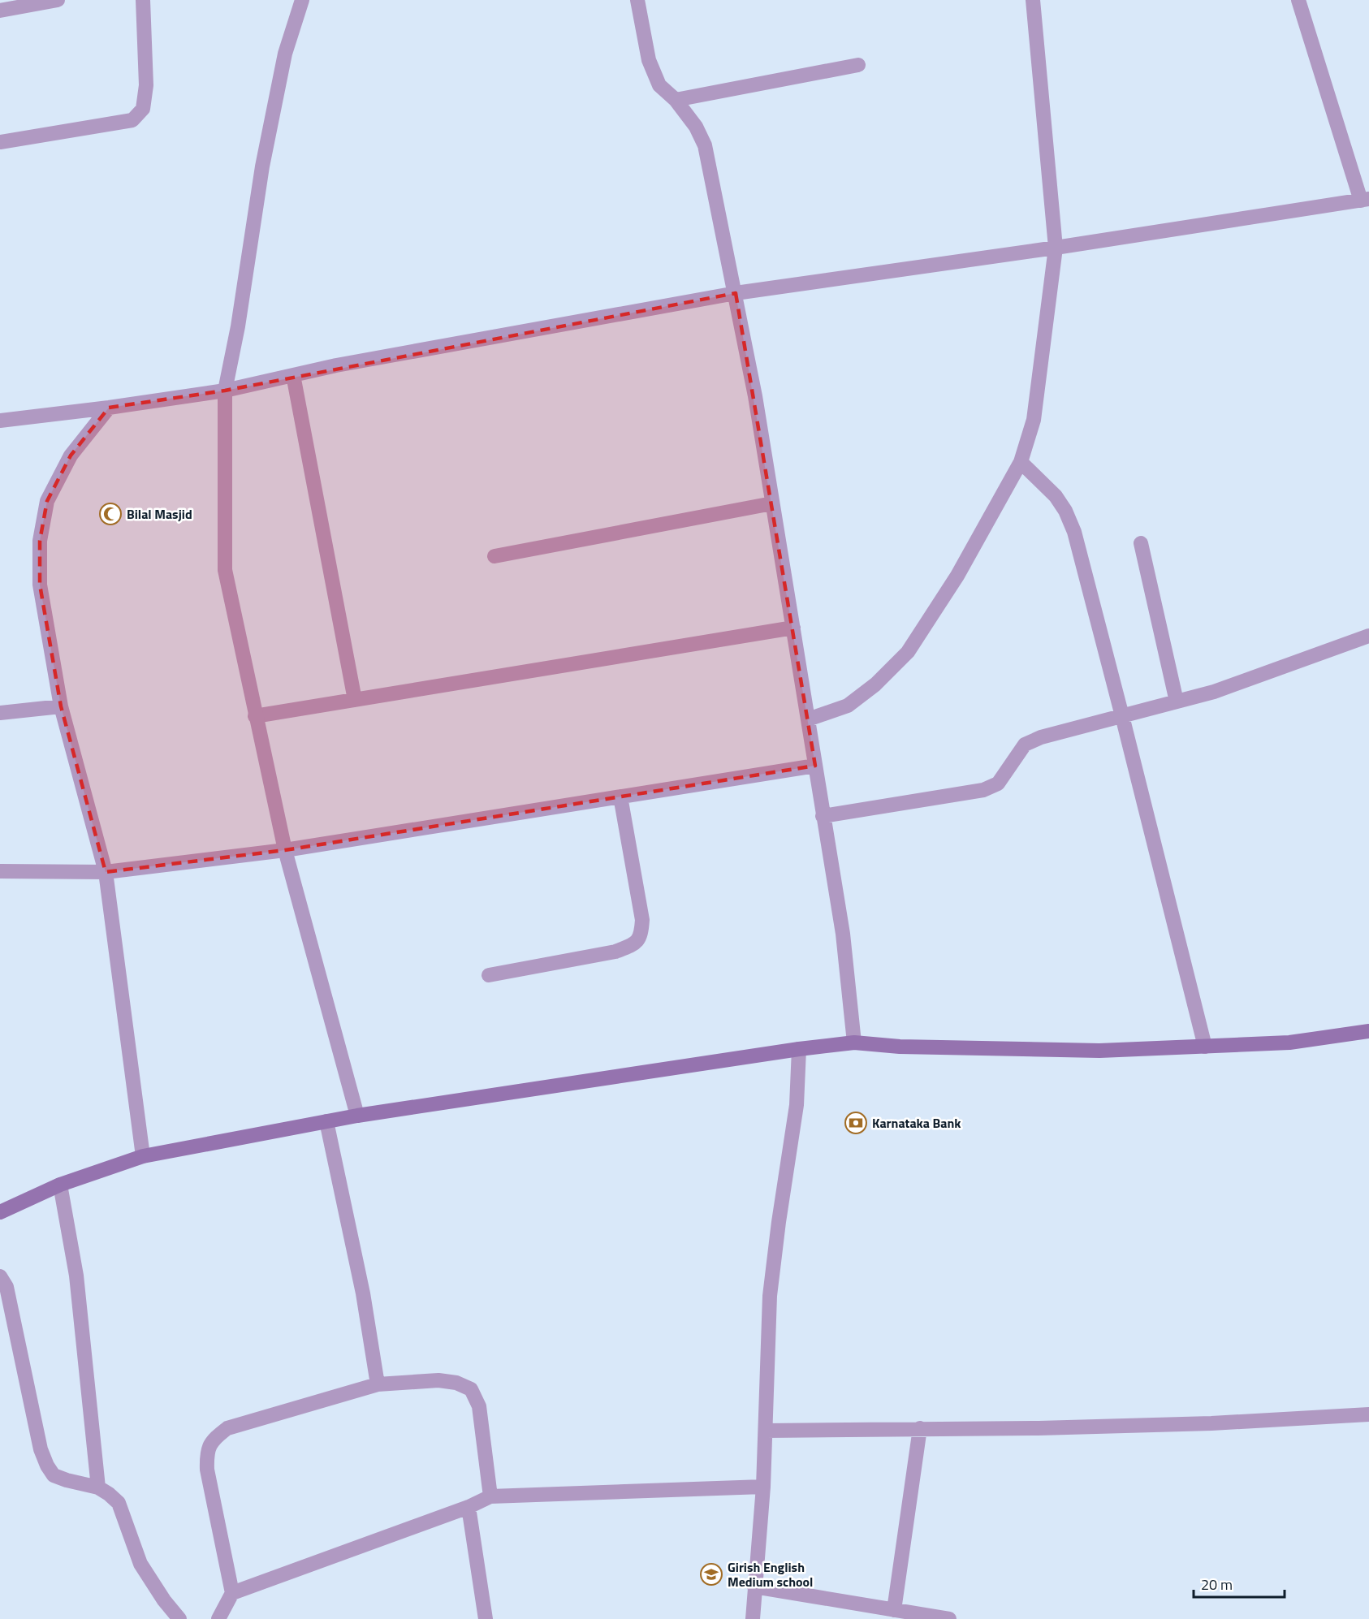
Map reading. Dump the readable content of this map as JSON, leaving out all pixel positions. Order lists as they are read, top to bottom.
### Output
{
  "places": {
    "mosque": ["Bilal Masjid"],
    "bank": ["Karnataka Bank"],
    "school or university": ["Girish English Medium school"]
  },
  "scale_bar": "20 m"
}
